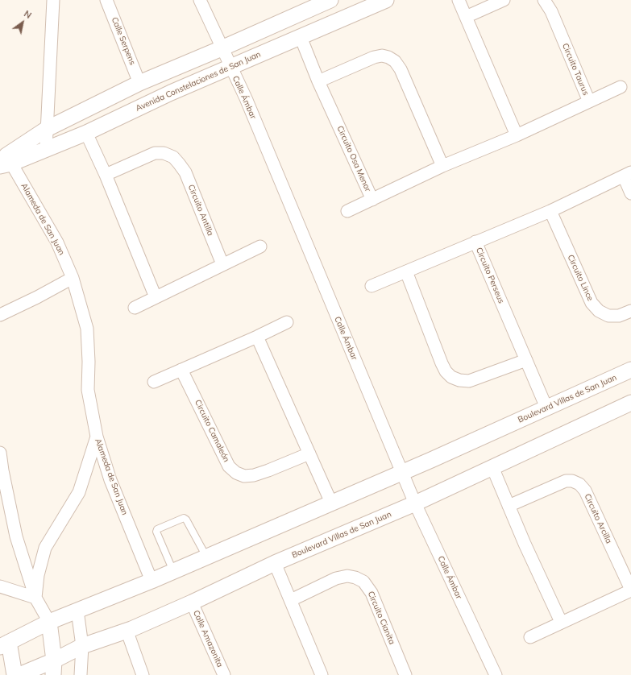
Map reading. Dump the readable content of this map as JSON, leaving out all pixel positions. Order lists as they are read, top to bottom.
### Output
{
  "streets": {
    "street": [
      "Calle Serpens",
      "Circuito Taurus",
      "Avenida Constelaciones de San Juan",
      "Calle Ámbar",
      "Circuito Osa Menor",
      "Circuito Antilla",
      "Alameda de San Juan",
      "Circuito Perseus",
      "Circuito Lince",
      "Boulevard Villas de San Juan",
      "Circuito Camaleón",
      "Circuito Arcilla",
      "Circuito Cianita",
      "Calle Amazonita"
    ]
  },
  "crossings": [
    ["Circuito Taurus", "Circuito Osa Menor"],
    ["Avenida Constelaciones de San Juan", "Calle Ámbar"],
    ["Avenida Constelaciones de San Juan", "Circuito Osa Menor"],
    ["Avenida Constelaciones de San Juan", "Alameda de San Juan"],
    ["Calle Ámbar", "Boulevard Villas de San Juan"],
    ["Alameda de San Juan", "Boulevard Villas de San Juan"],
    ["Circuito Perseus", "Boulevard Villas de San Juan"],
    ["Boulevard Villas de San Juan", "Calle Amazonita"]
  ],
  "north": "top right"
}
